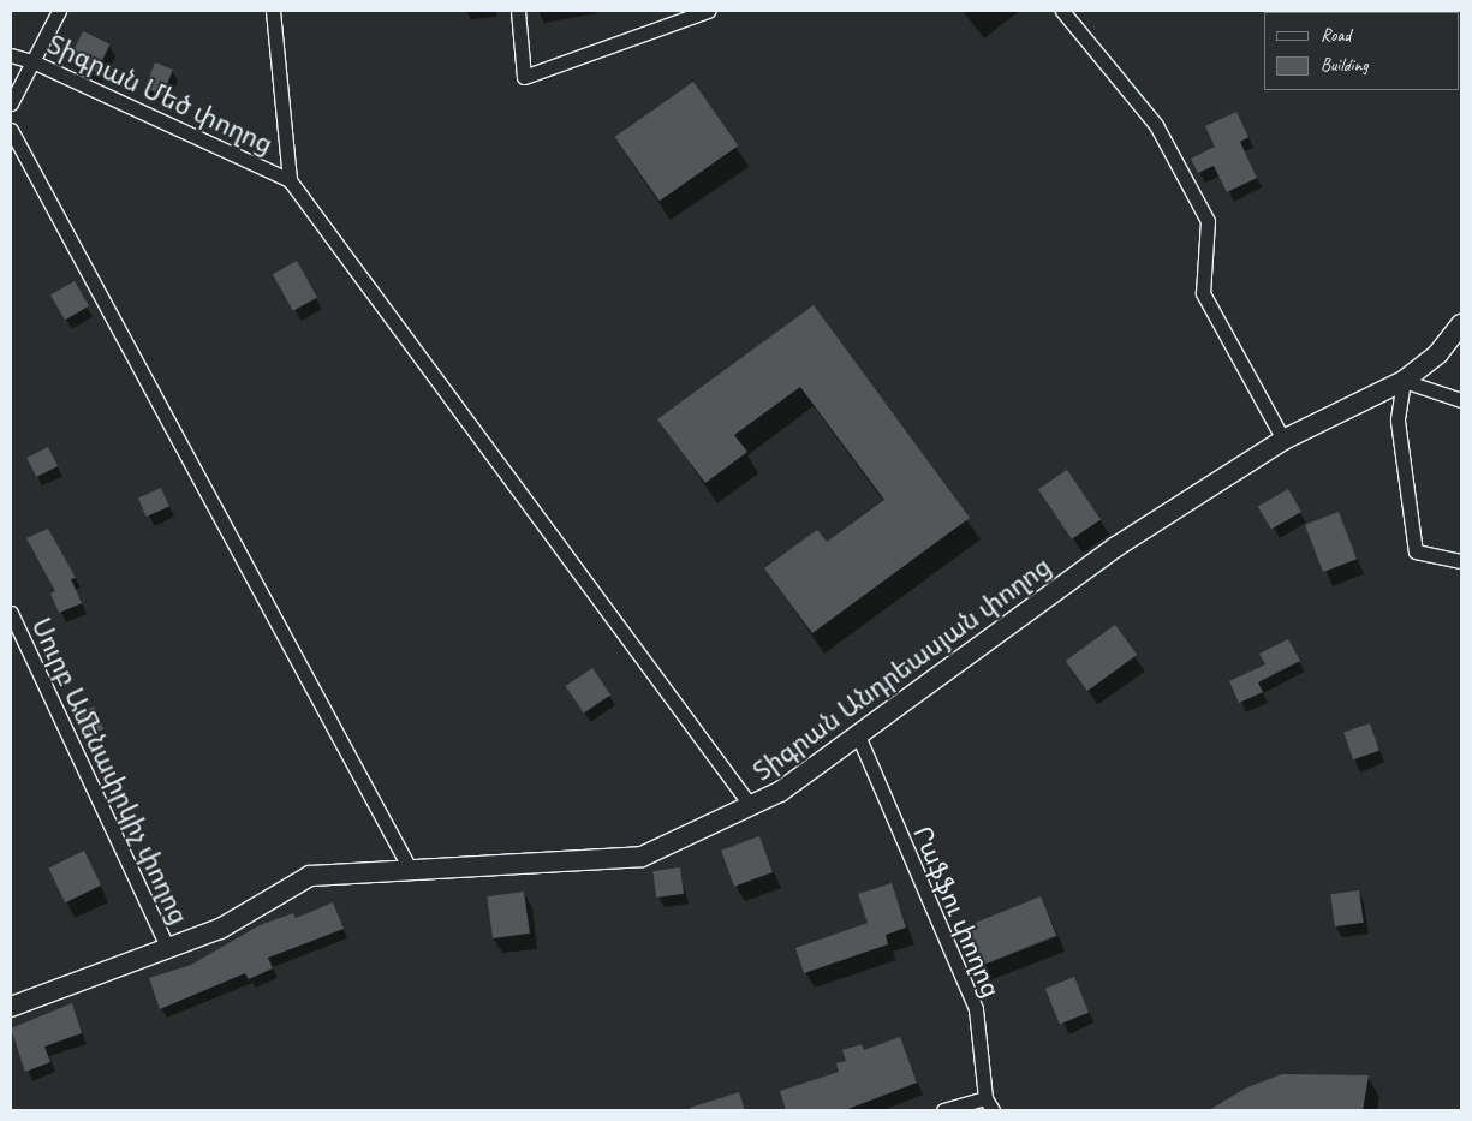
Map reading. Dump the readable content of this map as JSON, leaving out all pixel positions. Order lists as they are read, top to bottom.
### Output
{
  "streets": {
    "main road": ["Տիգրան Անդրեասյան փողոց"],
    "street": ["Տիգրան Մեծ փողոց", "Սուրբ Ամենափրկիչ փողոց", "Րաֆֆու փողոց"]
  },
  "crossings": [
    ["Տիգրան Անդրեասյան փողոց", "Սուրբ Ամենափրկիչ փողոց"],
    ["Տիգրան Անդրեասյան փողոց", "Րաֆֆու փողոց"]
  ],
  "legend": ["Road", "Building"]
}
